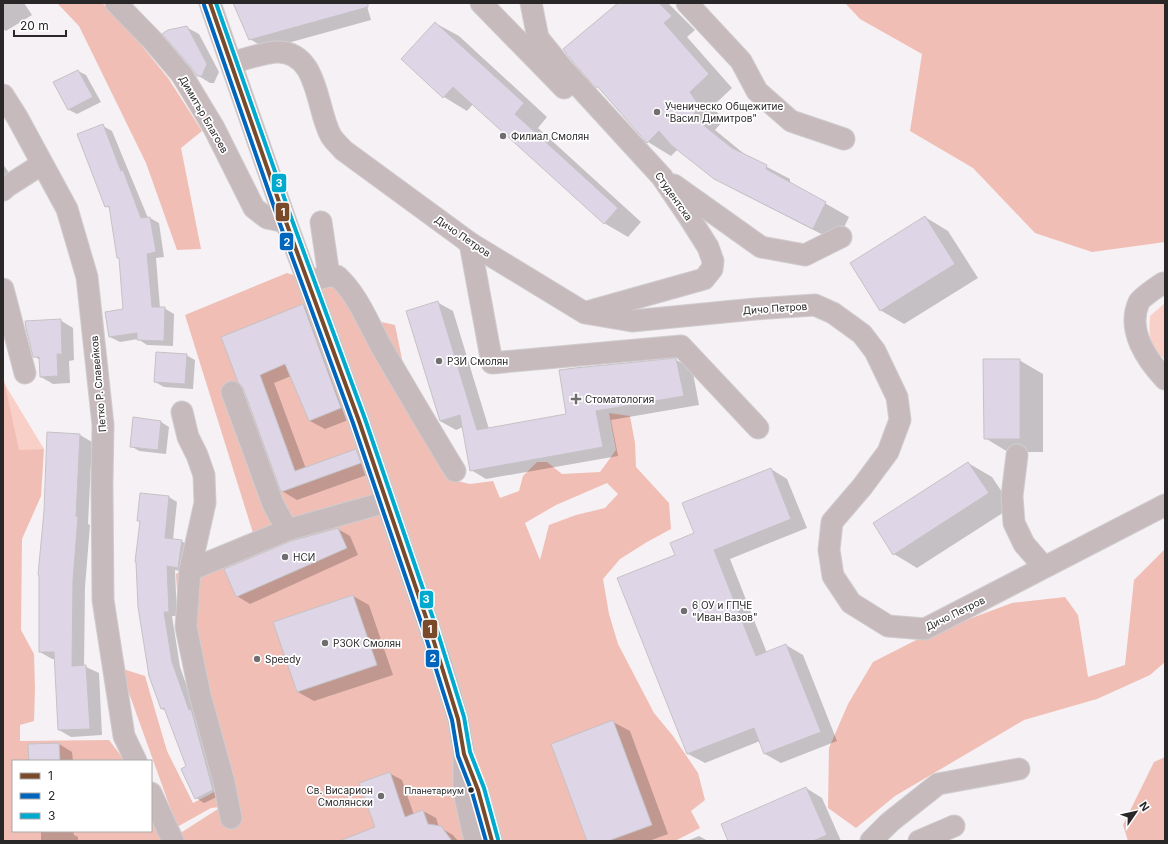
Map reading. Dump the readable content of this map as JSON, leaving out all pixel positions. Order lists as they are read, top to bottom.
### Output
{
  "streets": {
    "street": [
      "Димитър Благоев",
      "Студентска",
      "Дичо Петров",
      "Петко Р. Славейков"
    ]
  },
  "crossings": [
    ["Студентска", "Дичо Петров"]
  ],
  "places": {
    "other": [
      "Ученическо Общежитие \"Васил Димитров\"",
      "Филиал Смолян",
      "РЗИ Смолян",
      "НСИ",
      "6 ОУ и ГПЧЕ \"Иван Вазов\"",
      "РЗОК Смолян",
      "Speedy",
      "Планетариум",
      "Св. Висарион Смолянски"
    ],
    "health": ["Стоматология"]
  },
  "lines": ["transit line 1", "transit line 3", "transit line 2"],
  "legend": ["1", "2", "3"],
  "scale_bar": "20 m",
  "north": "top right"
}
